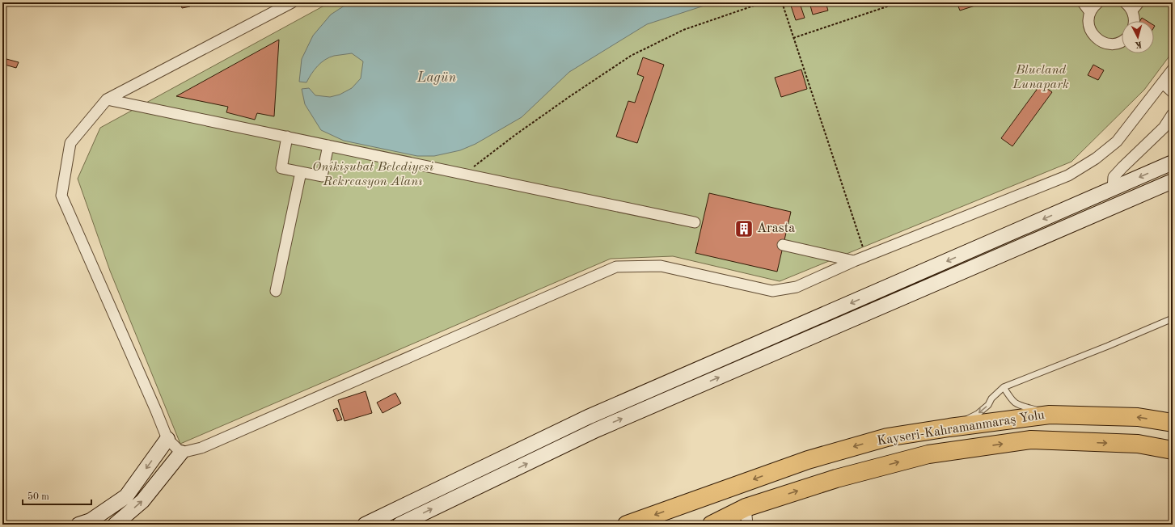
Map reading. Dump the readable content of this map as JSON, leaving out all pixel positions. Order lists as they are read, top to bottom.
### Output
{
  "streets": {
    "highway": ["Kayseri-Kahramanmaraş Yolu"]
  },
  "water": ["Lagün"],
  "parks": ["Blueland Lunapark", "Onikişubat Belediyesi Rekreasyon Alanı"],
  "places": {
    "building": ["Arasta"]
  },
  "scale_bar": "50 m",
  "north": "bottom"
}
